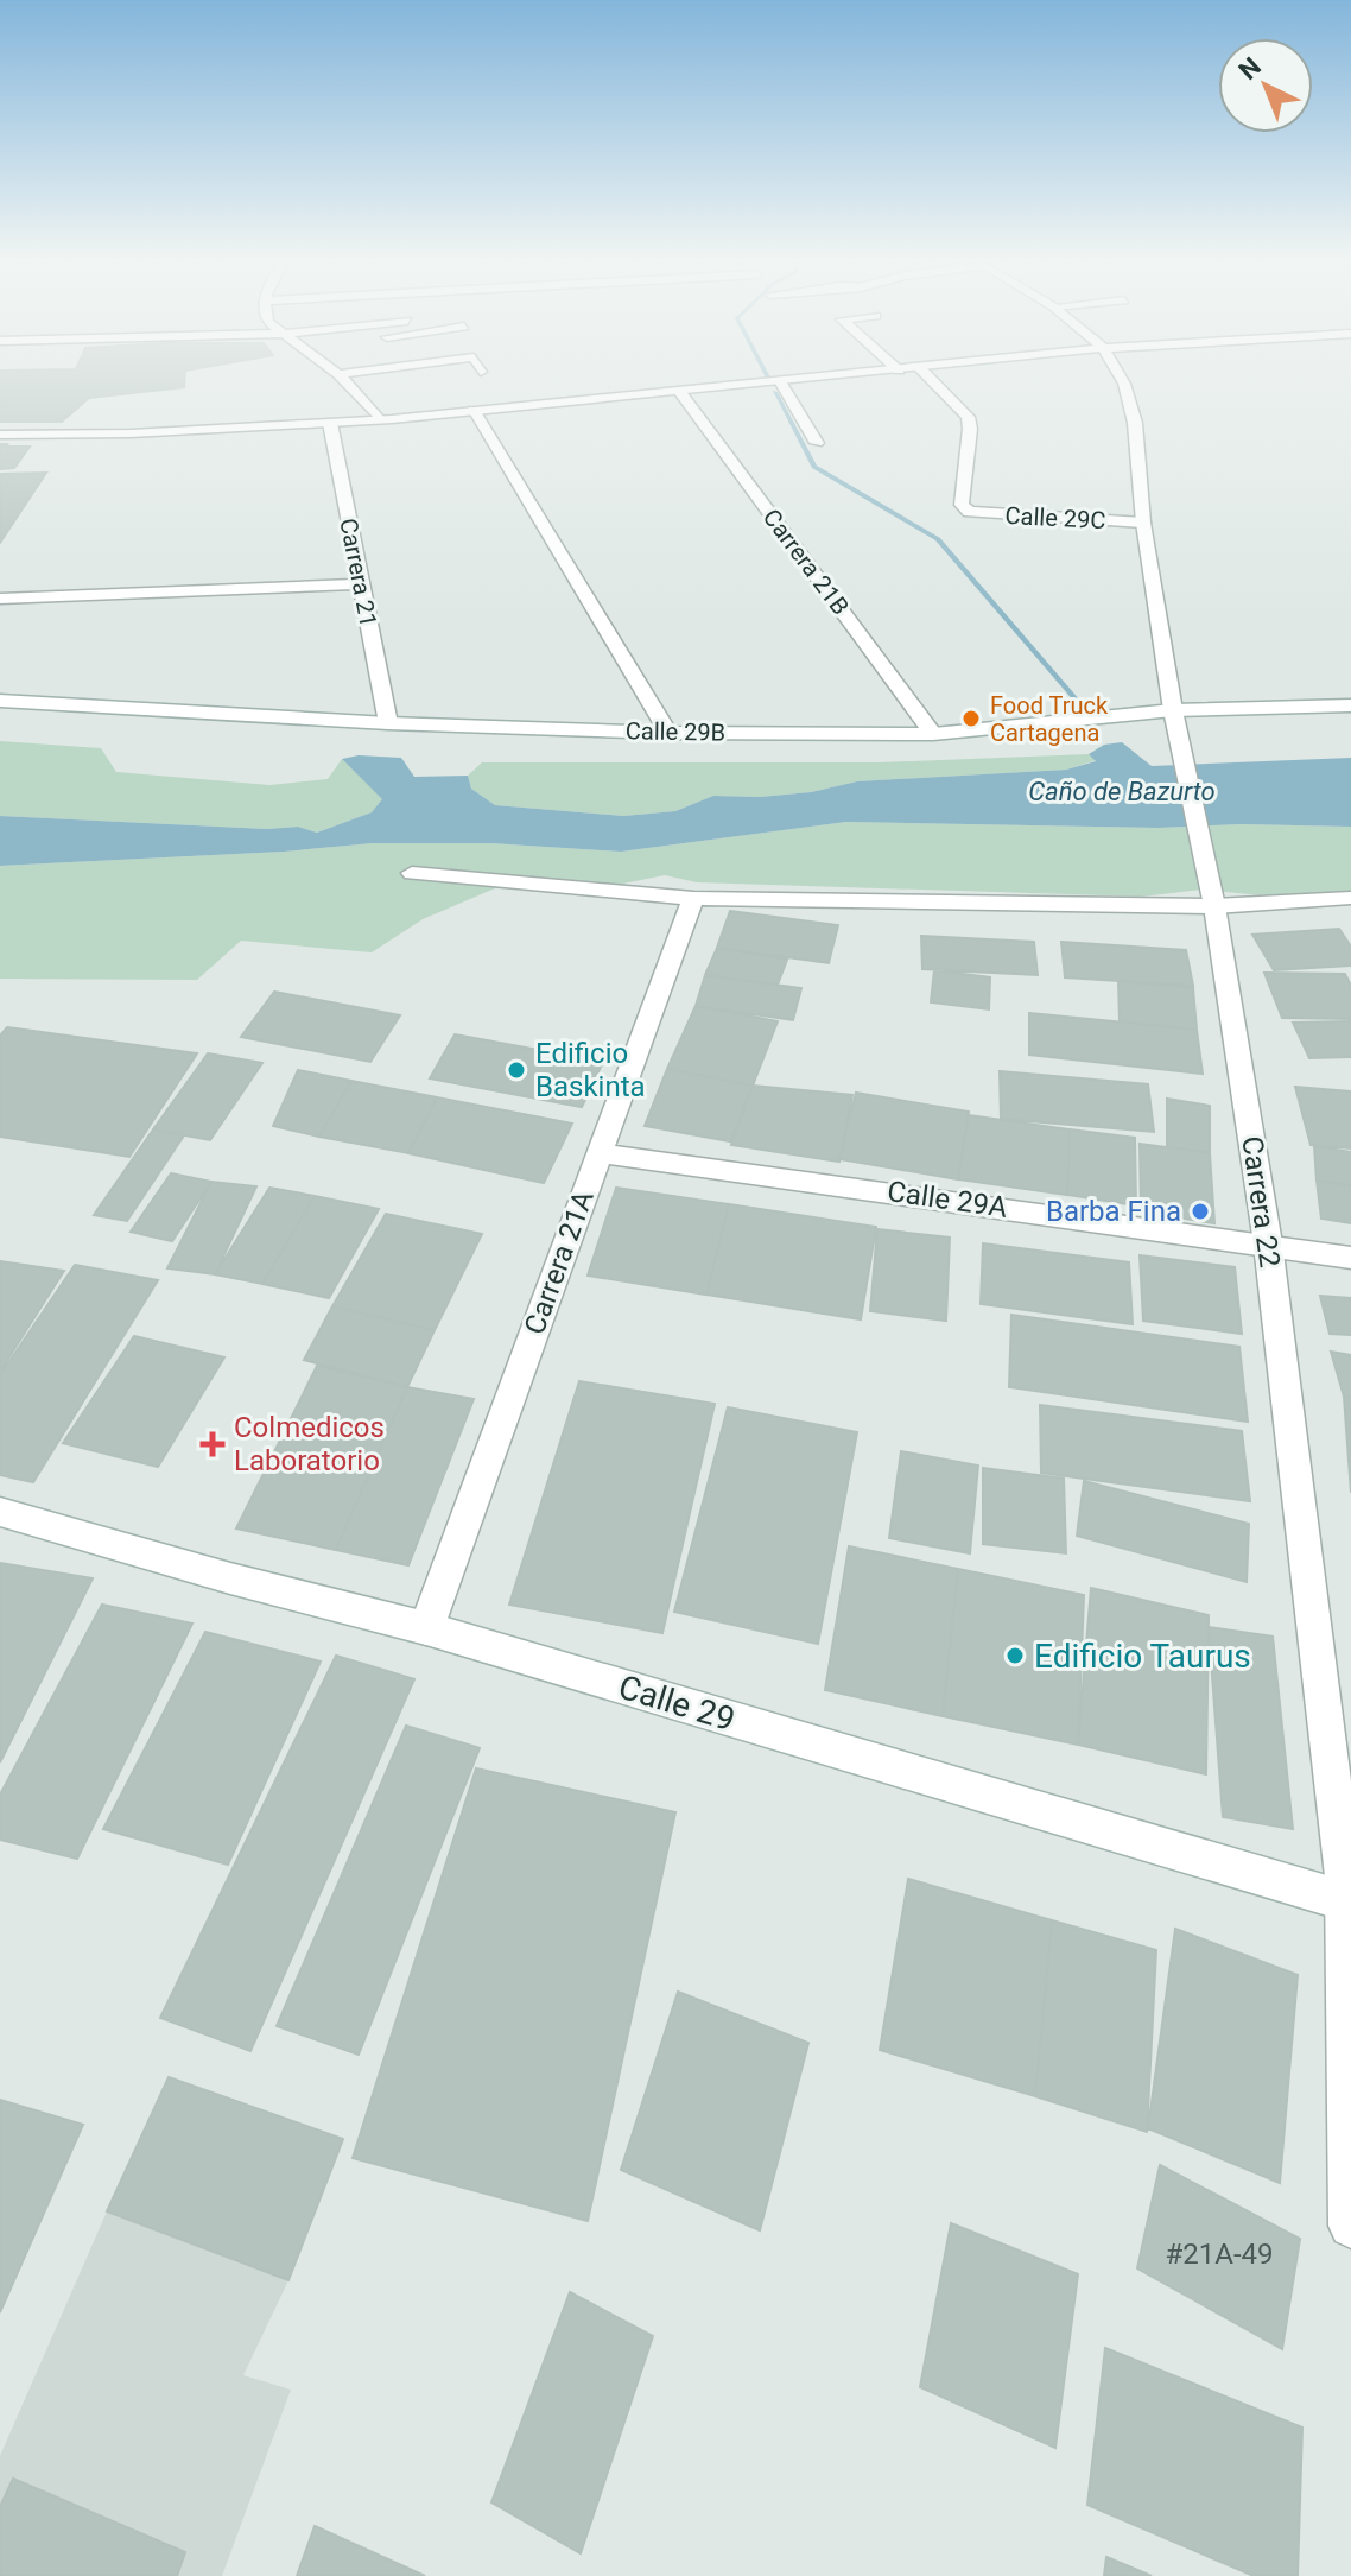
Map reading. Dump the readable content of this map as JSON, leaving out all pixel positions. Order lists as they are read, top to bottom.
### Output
{
  "streets": {
    "street": [
      "Calle 29C",
      "Carrera 21B",
      "Carrera 21",
      "Calle 29B",
      "Calle 29A",
      "Carrera 22",
      "Carrera 21A",
      "Calle 29"
    ]
  },
  "crossings": [
    ["Calle 29C", "Carrera 22"],
    ["Carrera 21B", "Calle 29B"],
    ["Carrera 21", "Calle 29B"],
    ["Calle 29B", "Carrera 22"],
    ["Calle 29A", "Carrera 22"],
    ["Calle 29A", "Carrera 21A"],
    ["Carrera 22", "Calle 29"],
    ["Carrera 21A", "Calle 29"]
  ],
  "water": ["Caño de Bazurto"],
  "places": {
    "other": [
      "Food Truck Cartagena",
      "Edificio Baskinta",
      "Barba Fina",
      "Edificio Taurus"
    ],
    "health": ["Colmedicos Laboratorio"]
  },
  "house_numbers": ["#21A-49"],
  "north": "top left"
}
